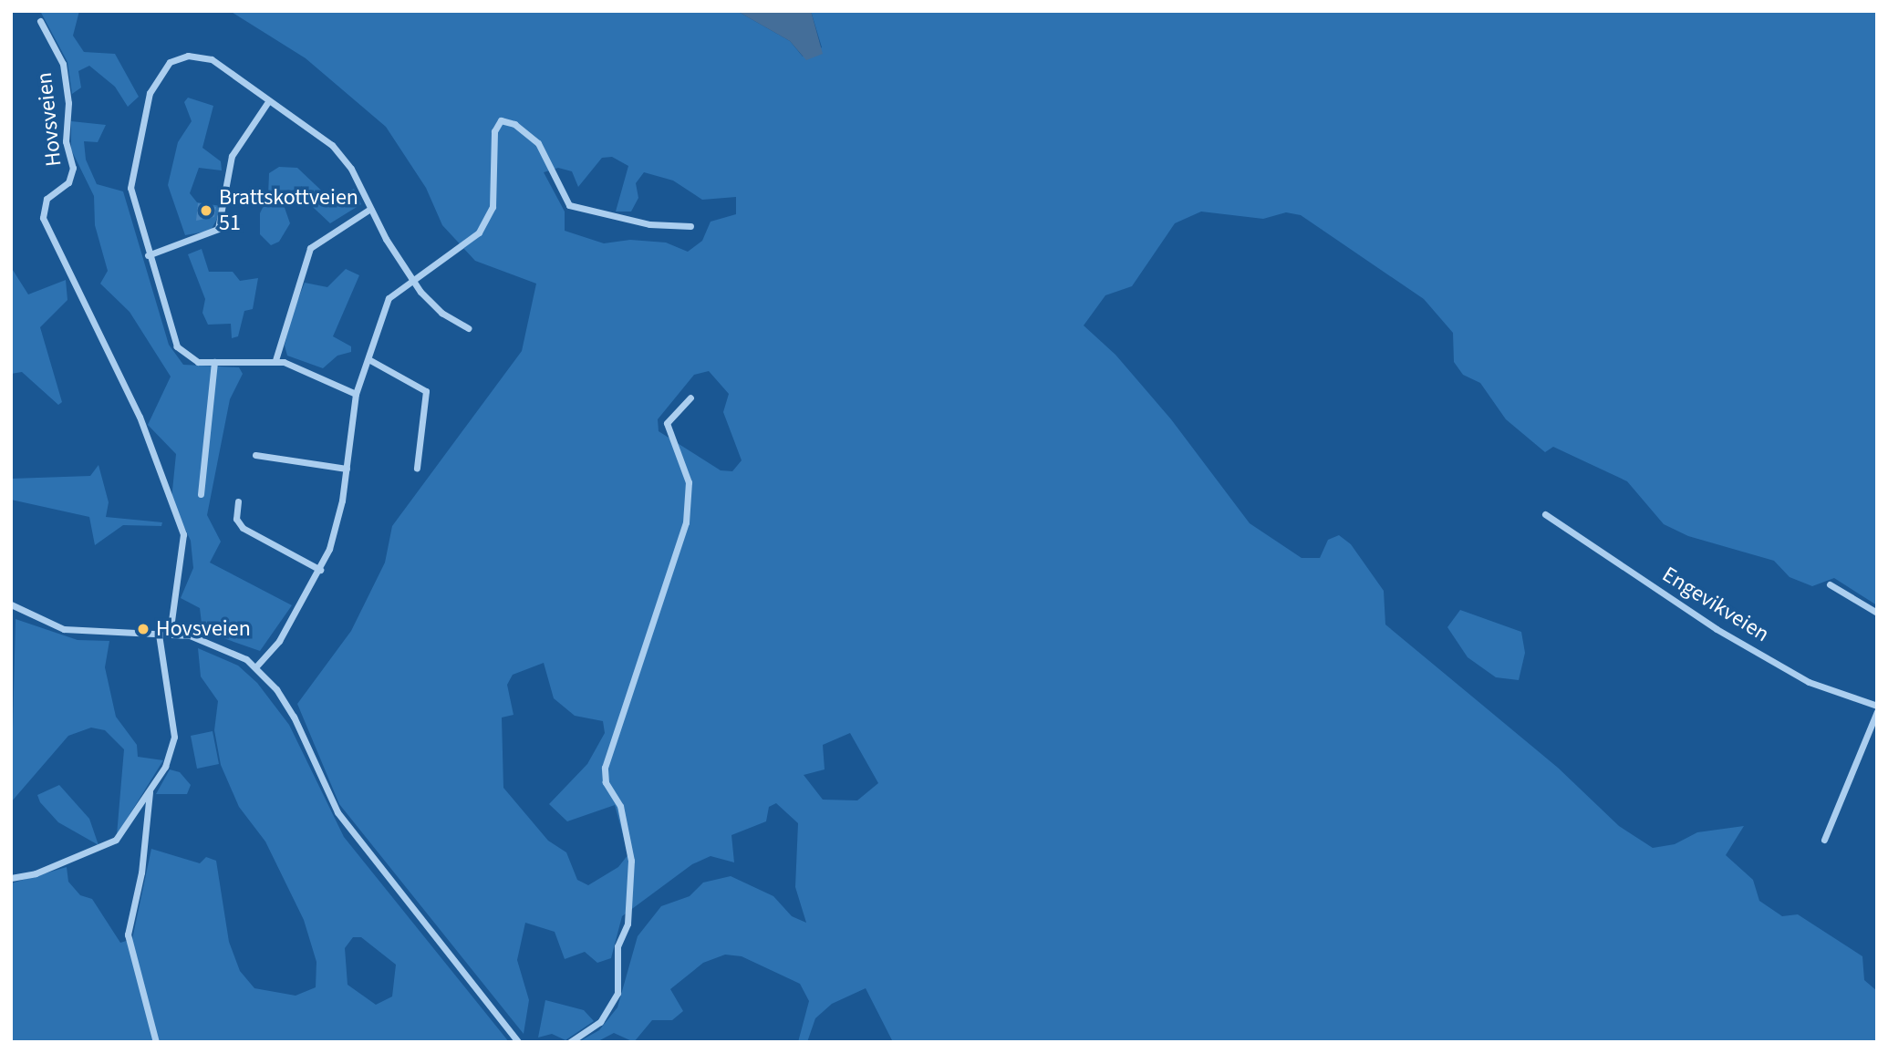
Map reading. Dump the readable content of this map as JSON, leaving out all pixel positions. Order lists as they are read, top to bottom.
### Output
{
  "streets": {
    "street": ["Hovsveien", "Engevikveien"]
  },
  "places": ["Brattskottveien 51", "Hovsveien"]
}
